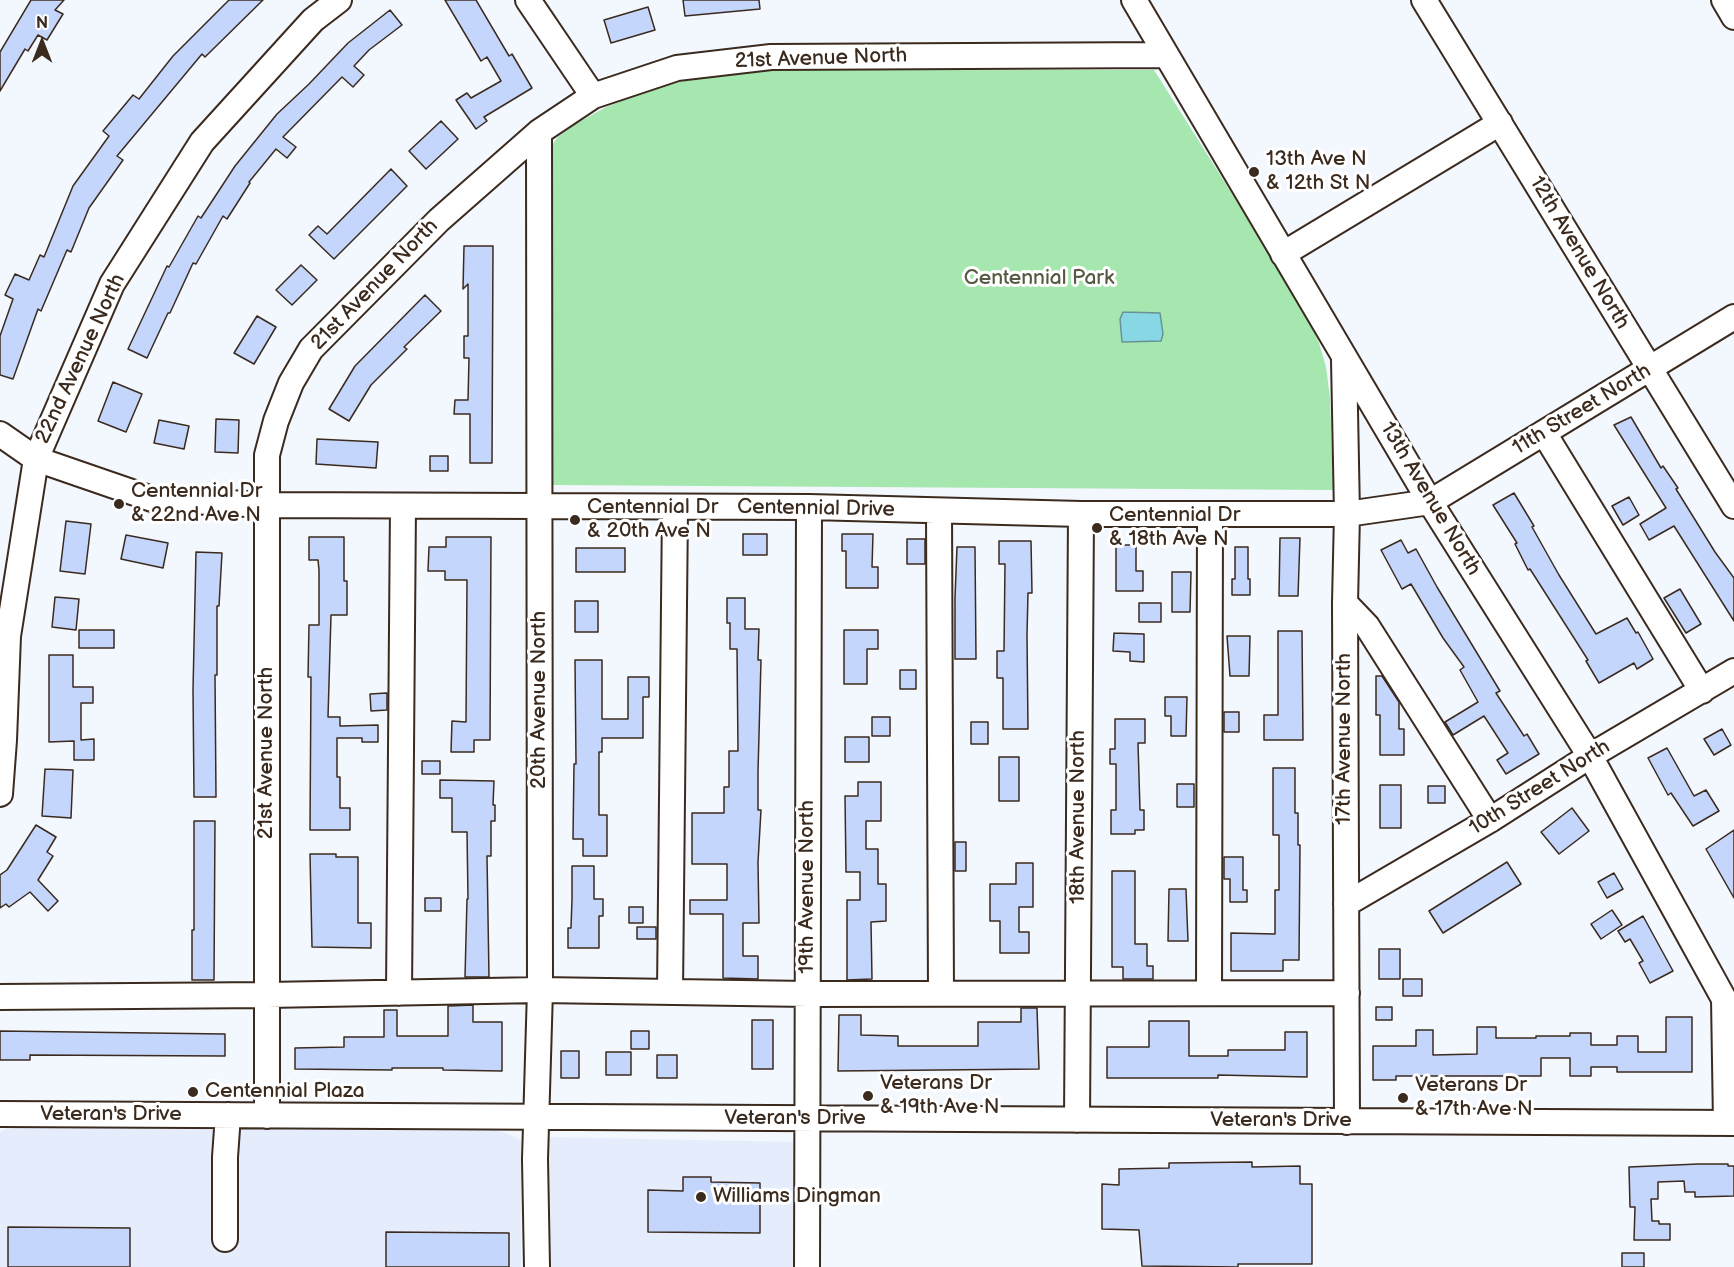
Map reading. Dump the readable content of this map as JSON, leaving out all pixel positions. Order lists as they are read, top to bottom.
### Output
{
  "streets": {
    "street": [
      "21st Avenue North",
      "12th Avenue North",
      "22nd Avenue North",
      "11th Street North",
      "13th Avenue North",
      "Centennial Drive",
      "20th Avenue North",
      "17th Avenue North",
      "10th Street North",
      "18th Avenue North",
      "19th Avenue North",
      "Veteran's Drive"
    ]
  },
  "crossings": [
    ["21st Avenue North", "13th Avenue North"],
    ["21st Avenue North", "Centennial Drive"],
    ["21st Avenue North", "20th Avenue North"],
    ["21st Avenue North", "Veteran's Drive"],
    ["12th Avenue North", "11th Street North"],
    ["22nd Avenue North", "Centennial Drive"],
    ["11th Street North", "13th Avenue North"],
    ["11th Street North", "Centennial Drive"],
    ["13th Avenue North", "Centennial Drive"],
    ["13th Avenue North", "17th Avenue North"],
    ["13th Avenue North", "10th Street North"],
    ["Centennial Drive", "20th Avenue North"],
    ["Centennial Drive", "17th Avenue North"],
    ["Centennial Drive", "18th Avenue North"],
    ["Centennial Drive", "19th Avenue North"],
    ["20th Avenue North", "Veteran's Drive"],
    ["17th Avenue North", "10th Street North"],
    ["17th Avenue North", "Veteran's Drive"],
    ["18th Avenue North", "Veteran's Drive"],
    ["19th Avenue North", "Veteran's Drive"]
  ],
  "parks": ["Centennial Park"],
  "places": [
    "13th Ave N & 12th St N",
    "Centennial Dr & 22nd Ave N",
    "Centennial Dr & 20th Ave N",
    "Centennial Dr & 18th Ave N",
    "Centennial Plaza",
    "Veterans Dr & 19th Ave N",
    "Veterans Dr & 17th Ave N",
    "Williams Dingman"
  ],
  "north": "top"
}
